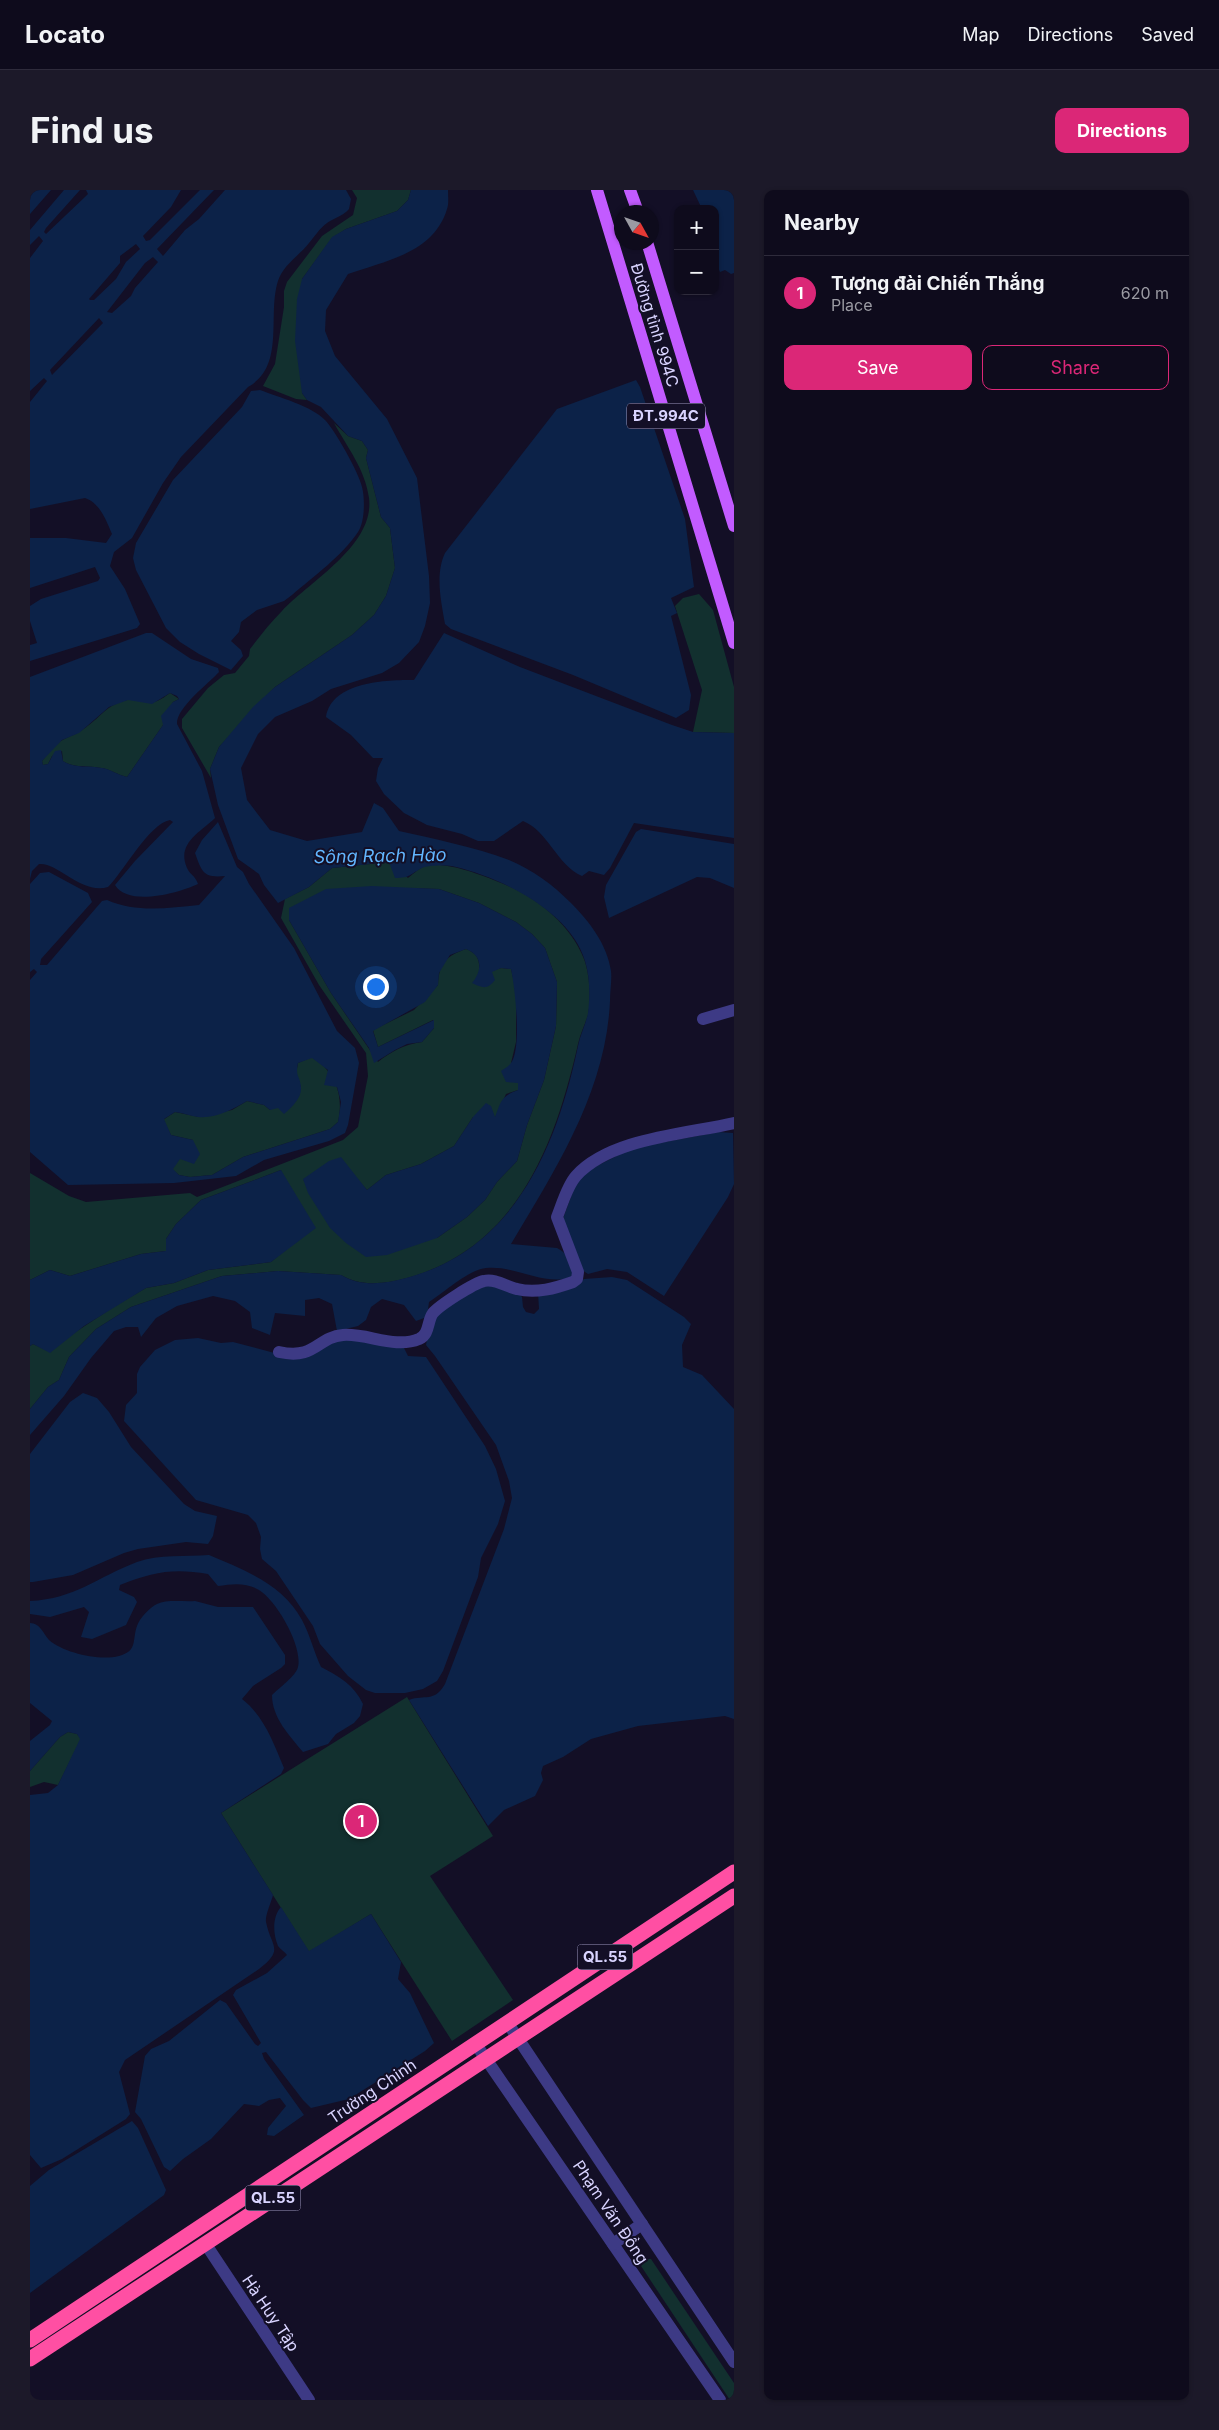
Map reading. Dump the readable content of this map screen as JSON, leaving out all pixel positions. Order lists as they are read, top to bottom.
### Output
{
  "streets": {
    "highway": ["QL.55", "Trường Chinh"],
    "main road": ["Đường tỉnh 994C", "ĐT.994C"],
    "street": ["Phạm Văn Đồng", "Hà Huy Tập"]
  },
  "crossings": [
    ["QL.55", "Phạm Văn Đồng"],
    ["QL.55", "Hà Huy Tập"],
    ["Trường Chinh", "Phạm Văn Đồng"]
  ],
  "water": ["Sông Rạch Hào"],
  "north": "bottom right",
  "page": {
    "header": "Locato",
    "nav": ["Map", "Directions", "Saved"],
    "buttons": [
      "Directions",
      ["Save", "Share"]
    ],
    "title": "Find us",
    "heading": "Nearby",
    "map_buttons": ["+", "−"],
    "list": [
      {
        "mark": "1",
        "name": "Tượng đài Chiến Thắng",
        "note": "Place",
        "value": "620 m"
      }
    ],
    "pins": "1"
  }
}
